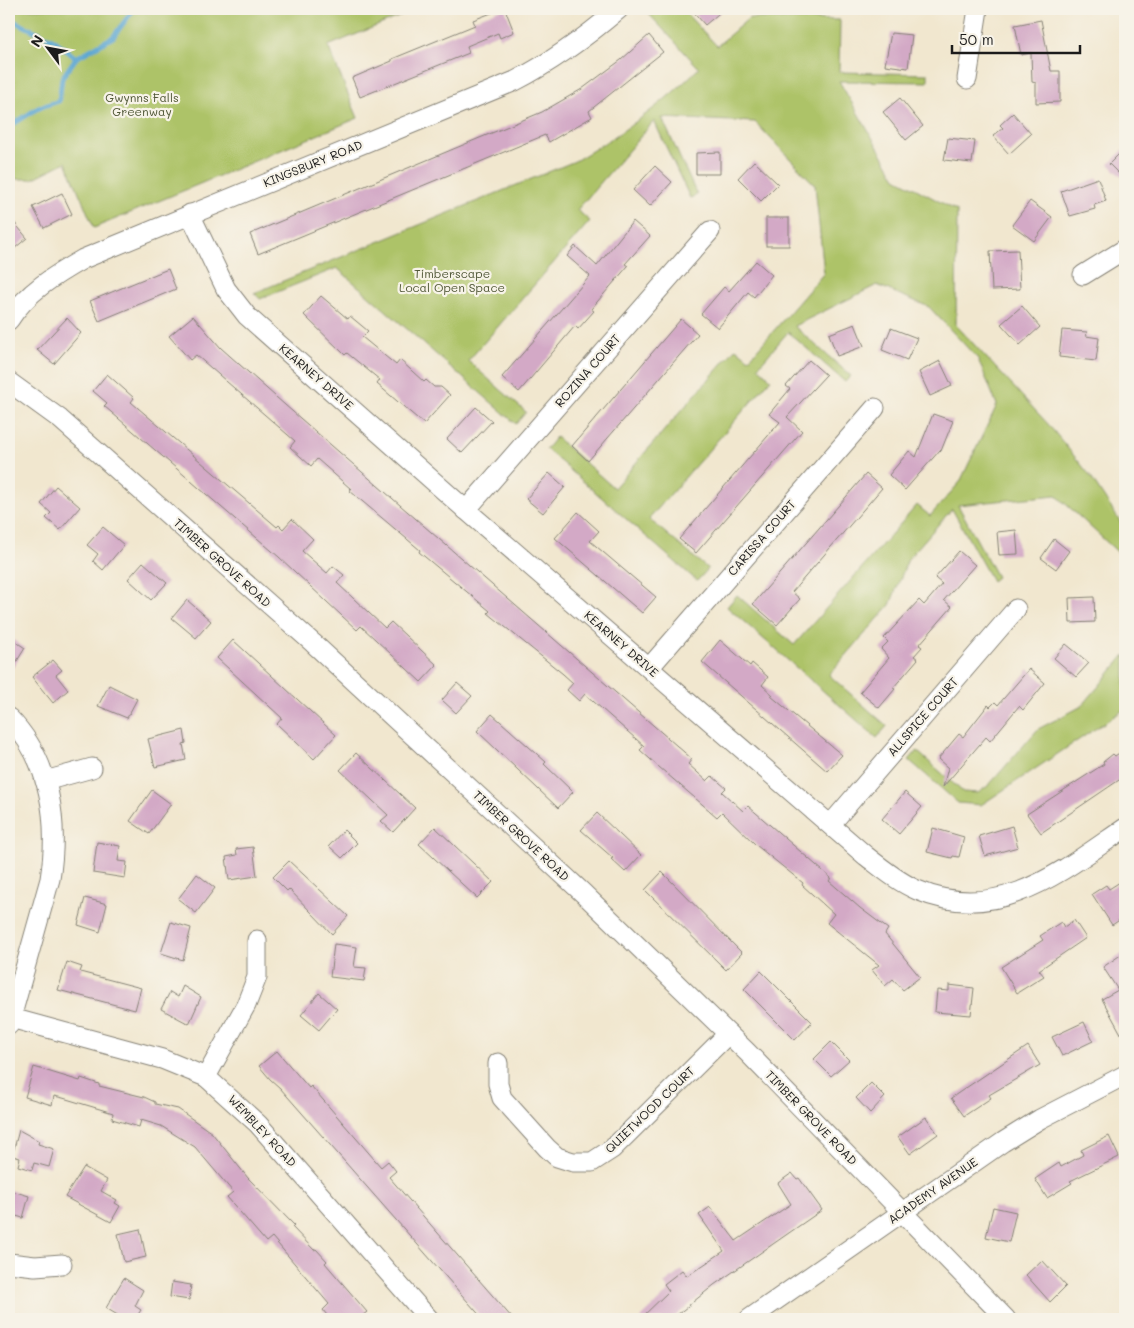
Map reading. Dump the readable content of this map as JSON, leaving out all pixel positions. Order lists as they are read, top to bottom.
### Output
{
  "streets": {
    "street": [
      "KINGSBURY ROAD",
      "ROZINA COURT",
      "KEARNEY DRIVE",
      "CARISSA COURT",
      "TIMBER GROVE ROAD",
      "ALLSPICE COURT",
      "QUIETWOOD COURT",
      "WEMBLEY ROAD",
      "ACADEMY AVENUE"
    ]
  },
  "crossings": [
    ["KINGSBURY ROAD", "KEARNEY DRIVE"],
    ["ROZINA COURT", "KEARNEY DRIVE"],
    ["KEARNEY DRIVE", "CARISSA COURT"],
    ["KEARNEY DRIVE", "ALLSPICE COURT"],
    ["TIMBER GROVE ROAD", "QUIETWOOD COURT"],
    ["TIMBER GROVE ROAD", "ACADEMY AVENUE"]
  ],
  "parks": ["Gwynns Falls Greenway", "Timberscape Local Open Space"],
  "scale_bar": "50 m",
  "north": "top left"
}
